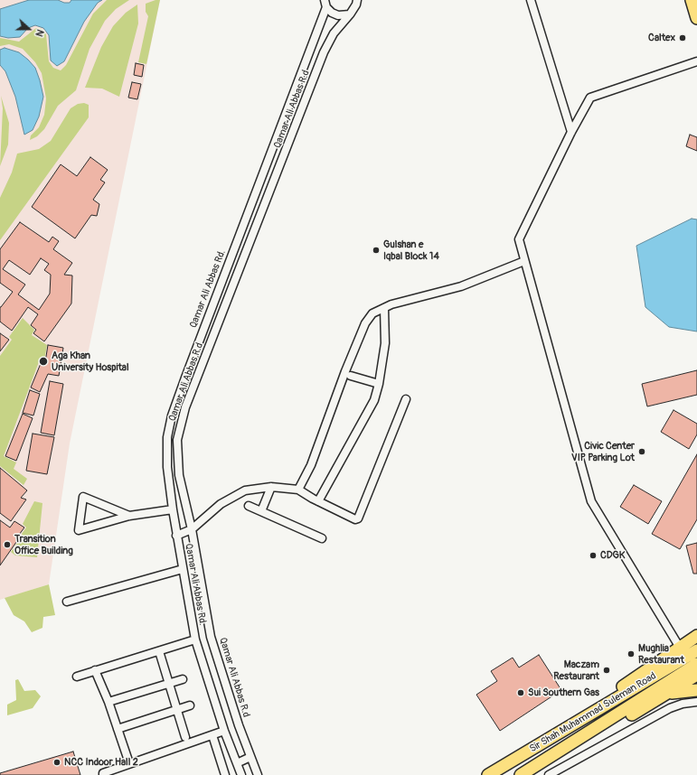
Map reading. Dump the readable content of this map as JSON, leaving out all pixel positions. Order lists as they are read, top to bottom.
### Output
{
  "streets": {
    "main road": ["Sir Shah Muhammad Suleman Road"],
    "street": ["Qamar Ali Abbas R.d", "Qamar Ali Abbas Rd."]
  },
  "places": [
    "Caltex",
    "Gulshan e Iqbal Block 14",
    "Aga Khan University Hospital",
    "Civic Center VIP Parking Lot",
    "Transition Office Building",
    "CDGK",
    "Mughlia Restaurant",
    "Maczam Restaurant",
    "Sui Southern Gas",
    "NCC Indoor Hall 2"
  ],
  "north": "right"
}
